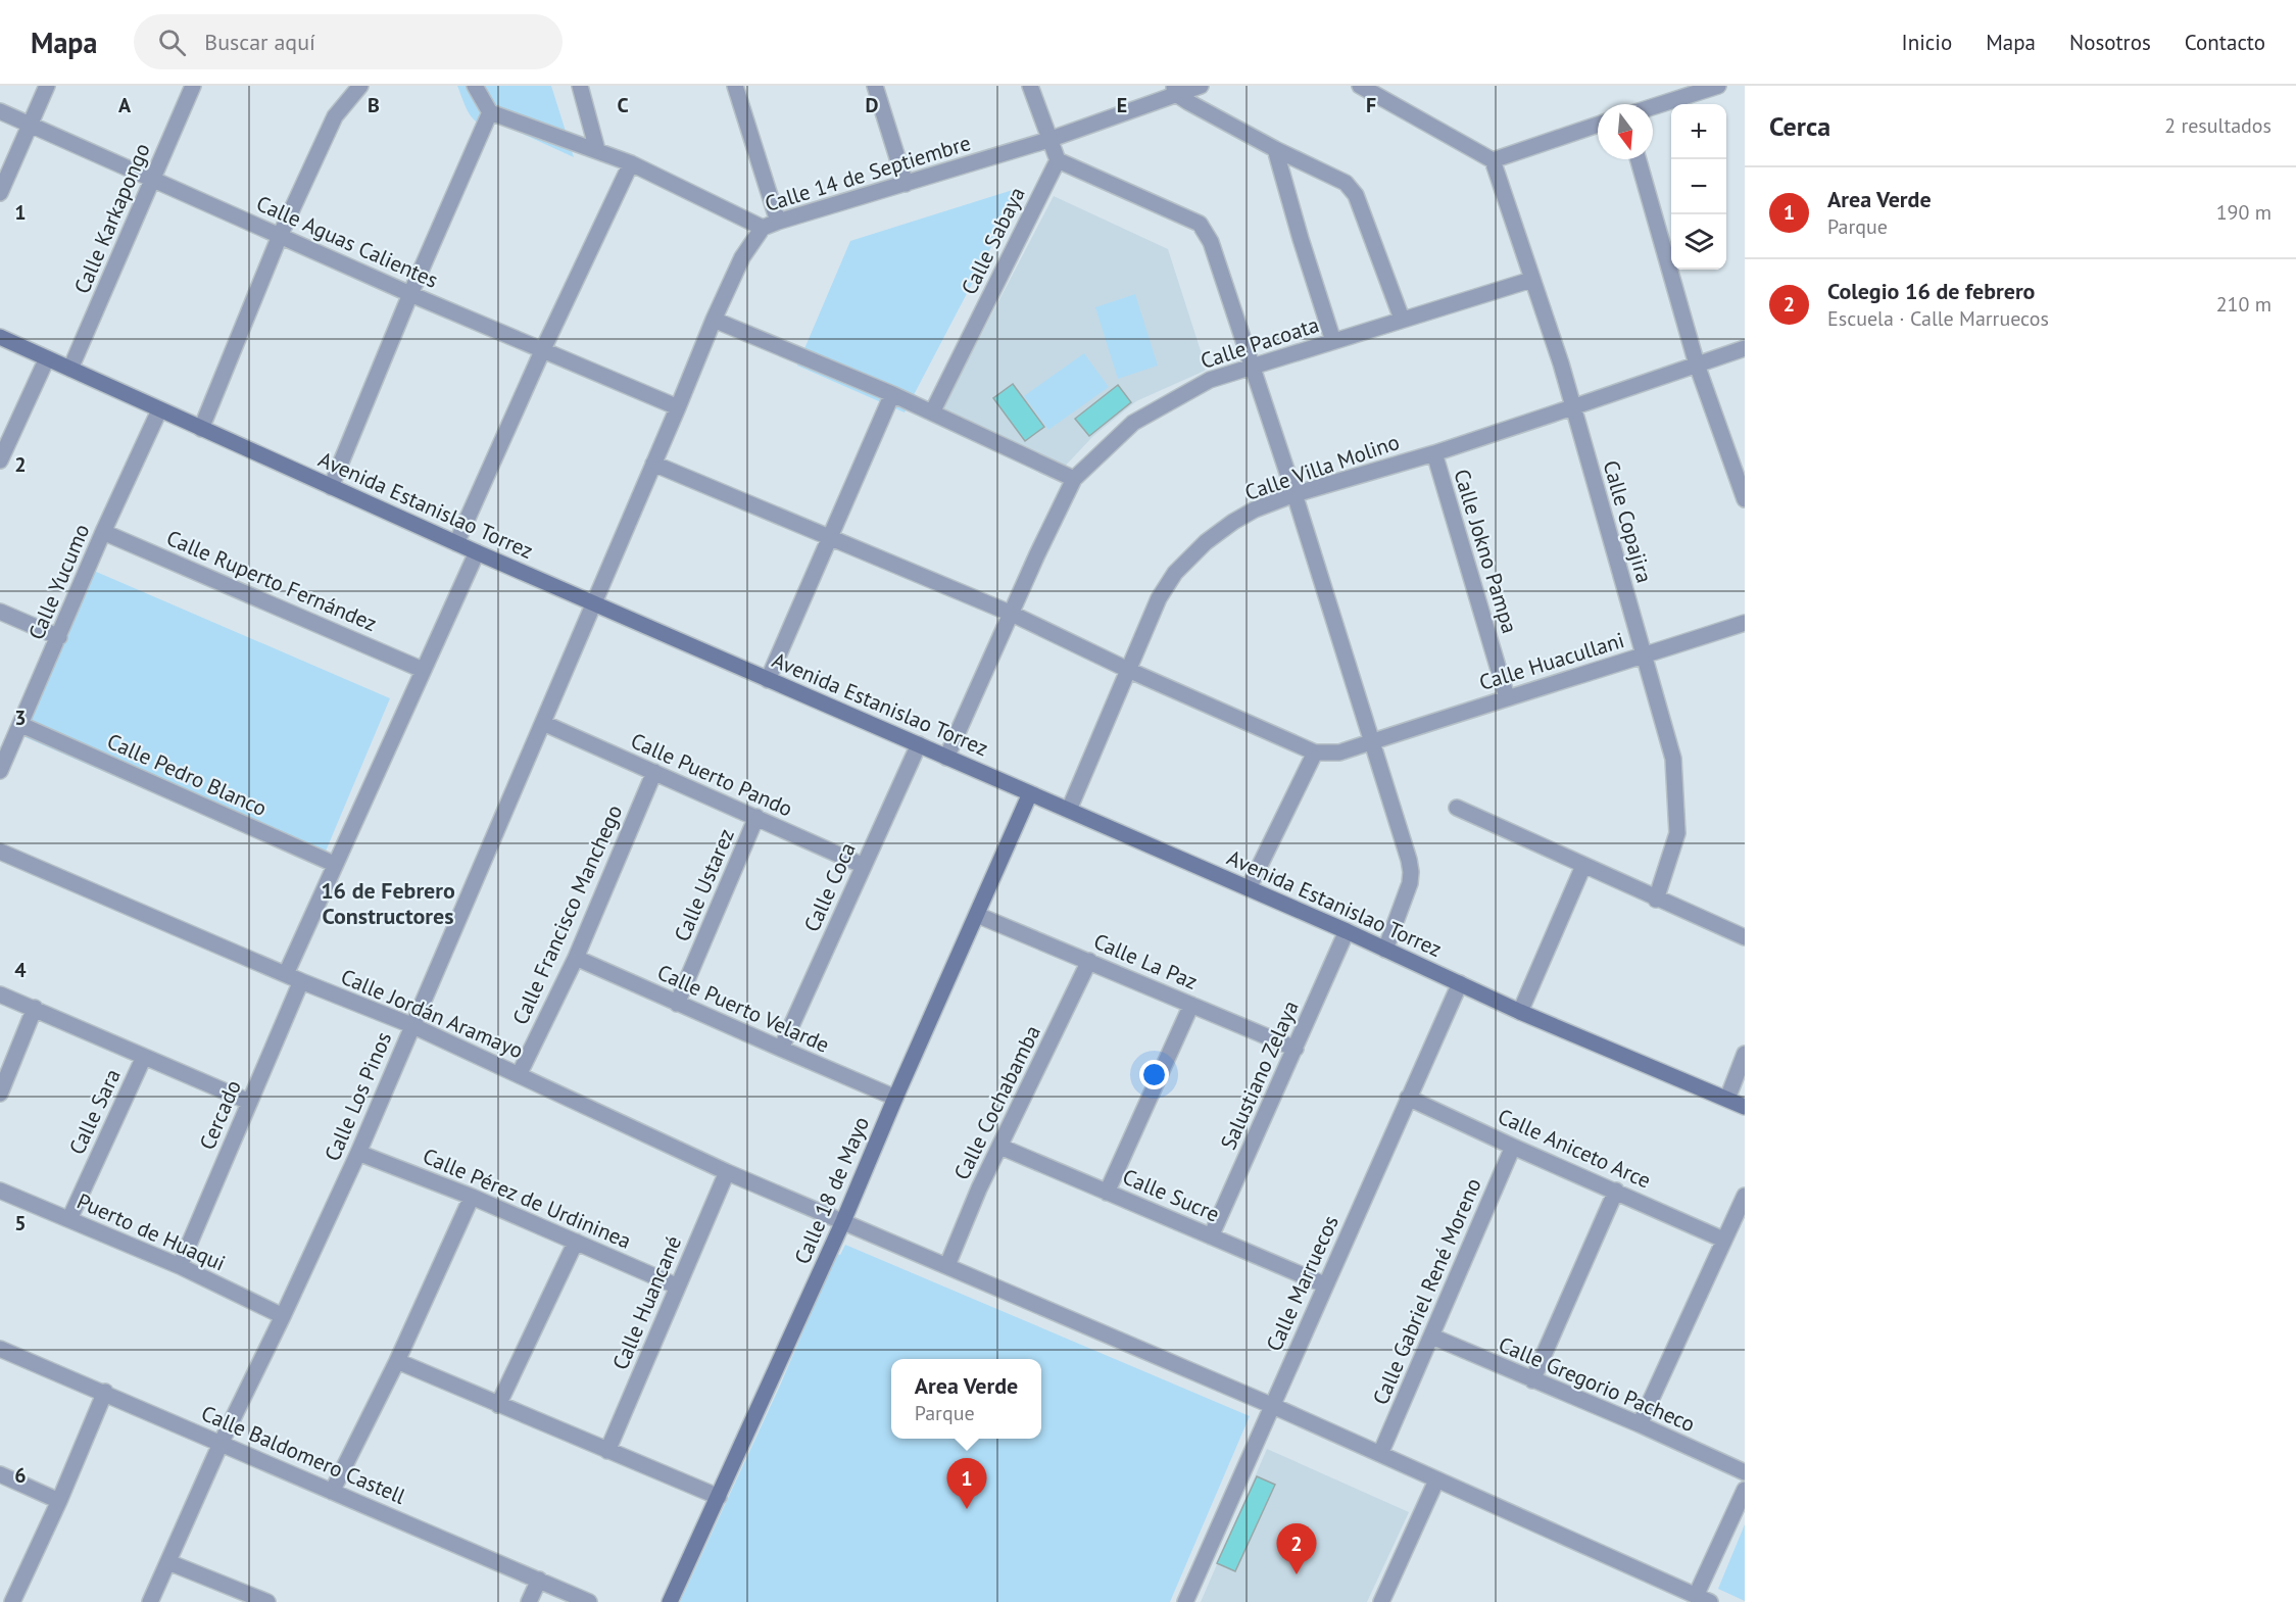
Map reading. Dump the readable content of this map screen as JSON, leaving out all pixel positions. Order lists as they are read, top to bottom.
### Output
{
  "streets": {
    "street": [
      "Calle 14 de Septiembre",
      "Calle Karkapongo",
      "Calle Sabaya",
      "Calle Aguas Calientes",
      "Calle Pacoata",
      "Calle Villa Molino",
      "Avenida Estanislao Torrez",
      "Calle Copajira",
      "Calle Jokno Pampa",
      "Calle Ruperto Fernández",
      "Calle Yucumo",
      "Calle Huacullani",
      "Calle Pedro Blanco",
      "Calle Puerto Pando",
      "Calle Ustarez",
      "Calle Coca",
      "Calle Francisco Manchego",
      "Calle La Paz",
      "Calle Puerto Velarde",
      "Calle Jordán Aramayo",
      "Salustiano Zelaya",
      "Calle Los Pinos",
      "Calle Cochabamba",
      "Calle Sara",
      "Cercado",
      "Calle Aniceto Arce",
      "Calle 18 de Mayo",
      "Calle Sucre",
      "Calle Pérez de Urdininea",
      "Puerto de Huaqui",
      "Calle Marruecos",
      "Calle Gabriel René Moreno",
      "Calle Huancané",
      "Calle Gregorio Pacheco",
      "Calle Baldomero Castell"
    ]
  },
  "crossings": [
    ["Calle 14 de Septiembre", "Calle Aguas Calientes"],
    ["Calle 14 de Septiembre", "Avenida Estanislao Torrez"],
    ["Calle 14 de Septiembre", "Calle Los Pinos"],
    ["Calle Karkapongo", "Calle Aguas Calientes"],
    ["Calle Karkapongo", "Avenida Estanislao Torrez"],
    ["Calle Pacoata", "Avenida Estanislao Torrez"],
    ["Calle Pacoata", "Calle Copajira"],
    ["Calle Villa Molino", "Avenida Estanislao Torrez"],
    ["Calle Villa Molino", "Calle Copajira"],
    ["Calle Villa Molino", "Calle Jokno Pampa"],
    ["Avenida Estanislao Torrez", "Calle Yucumo"],
    ["Avenida Estanislao Torrez", "Calle Coca"],
    ["Avenida Estanislao Torrez", "Salustiano Zelaya"],
    ["Avenida Estanislao Torrez", "Calle Los Pinos"],
    ["Avenida Estanislao Torrez", "Calle 18 de Mayo"],
    ["Avenida Estanislao Torrez", "Calle Marruecos"],
    ["Calle Copajira", "Calle Huacullani"],
    ["Calle Jokno Pampa", "Calle Huacullani"],
    ["Calle Ruperto Fernández", "Calle Yucumo"],
    ["Calle Yucumo", "Calle Pedro Blanco"],
    ["Calle Puerto Pando", "Calle Ustarez"],
    ["Calle Puerto Pando", "Calle Coca"],
    ["Calle Puerto Pando", "Calle Francisco Manchego"],
    ["Calle Puerto Pando", "Calle Los Pinos"],
    ["Calle Ustarez", "Calle Puerto Velarde"],
    ["Calle Coca", "Calle Puerto Velarde"],
    ["Calle Francisco Manchego", "Calle Puerto Velarde"],
    ["Calle Francisco Manchego", "Calle Jordán Aramayo"],
    ["Calle La Paz", "Salustiano Zelaya"],
    ["Calle La Paz", "Calle Cochabamba"],
    ["Calle La Paz", "Calle 18 de Mayo"],
    ["Calle Puerto Velarde", "Calle 18 de Mayo"],
    ["Calle Jordán Aramayo", "Calle Los Pinos"],
    ["Calle Jordán Aramayo", "Calle Cochabamba"],
    ["Calle Jordán Aramayo", "Cercado"],
    ["Calle Jordán Aramayo", "Calle 18 de Mayo"],
    ["Calle Jordán Aramayo", "Calle Marruecos"],
    ["Calle Jordán Aramayo", "Calle Gabriel René Moreno"],
    ["Calle Jordán Aramayo", "Calle Huancané"],
    ["Salustiano Zelaya", "Calle Sucre"],
    ["Calle Los Pinos", "Calle Pérez de Urdininea"],
    ["Calle Los Pinos", "Puerto de Huaqui"],
    ["Calle Los Pinos", "Calle Baldomero Castell"],
    ["Calle Cochabamba", "Calle Sucre"],
    ["Calle Sara", "Puerto de Huaqui"],
    ["Cercado", "Puerto de Huaqui"],
    ["Calle Aniceto Arce", "Calle Marruecos"],
    ["Calle Aniceto Arce", "Calle Gabriel René Moreno"],
    ["Calle Sucre", "Calle Marruecos"],
    ["Calle Pérez de Urdininea", "Calle Huancané"],
    ["Calle Gabriel René Moreno", "Calle Gregorio Pacheco"]
  ],
  "districts": ["16 de Febrero Constructores"],
  "north": "bottom",
  "page": {
    "header": "Mapa",
    "search": "Buscar aquí",
    "nav": [
      "Inicio",
      "Mapa",
      "Nosotros",
      "Contacto"
    ],
    "heading": ["Cerca", "2 resultados"],
    "map_buttons": ["+", "−"],
    "list": [
      {
        "mark": "1",
        "name": "Area Verde",
        "note": "Parque",
        "value": "190 m"
      },
      {
        "mark": "2",
        "name": "Colegio 16 de febrero",
        "note": "Escuela · Calle Marruecos",
        "value": "210 m"
      }
    ],
    "popup": ["Area Verde", "Parque"],
    "pins": ["1", "2"]
  },
  "grid": {
    "columns": [
      "A",
      "B",
      "C",
      "D",
      "E",
      "F"
    ],
    "rows": [
      "1",
      "2",
      "3",
      "4",
      "5",
      "6"
    ]
  }
}
